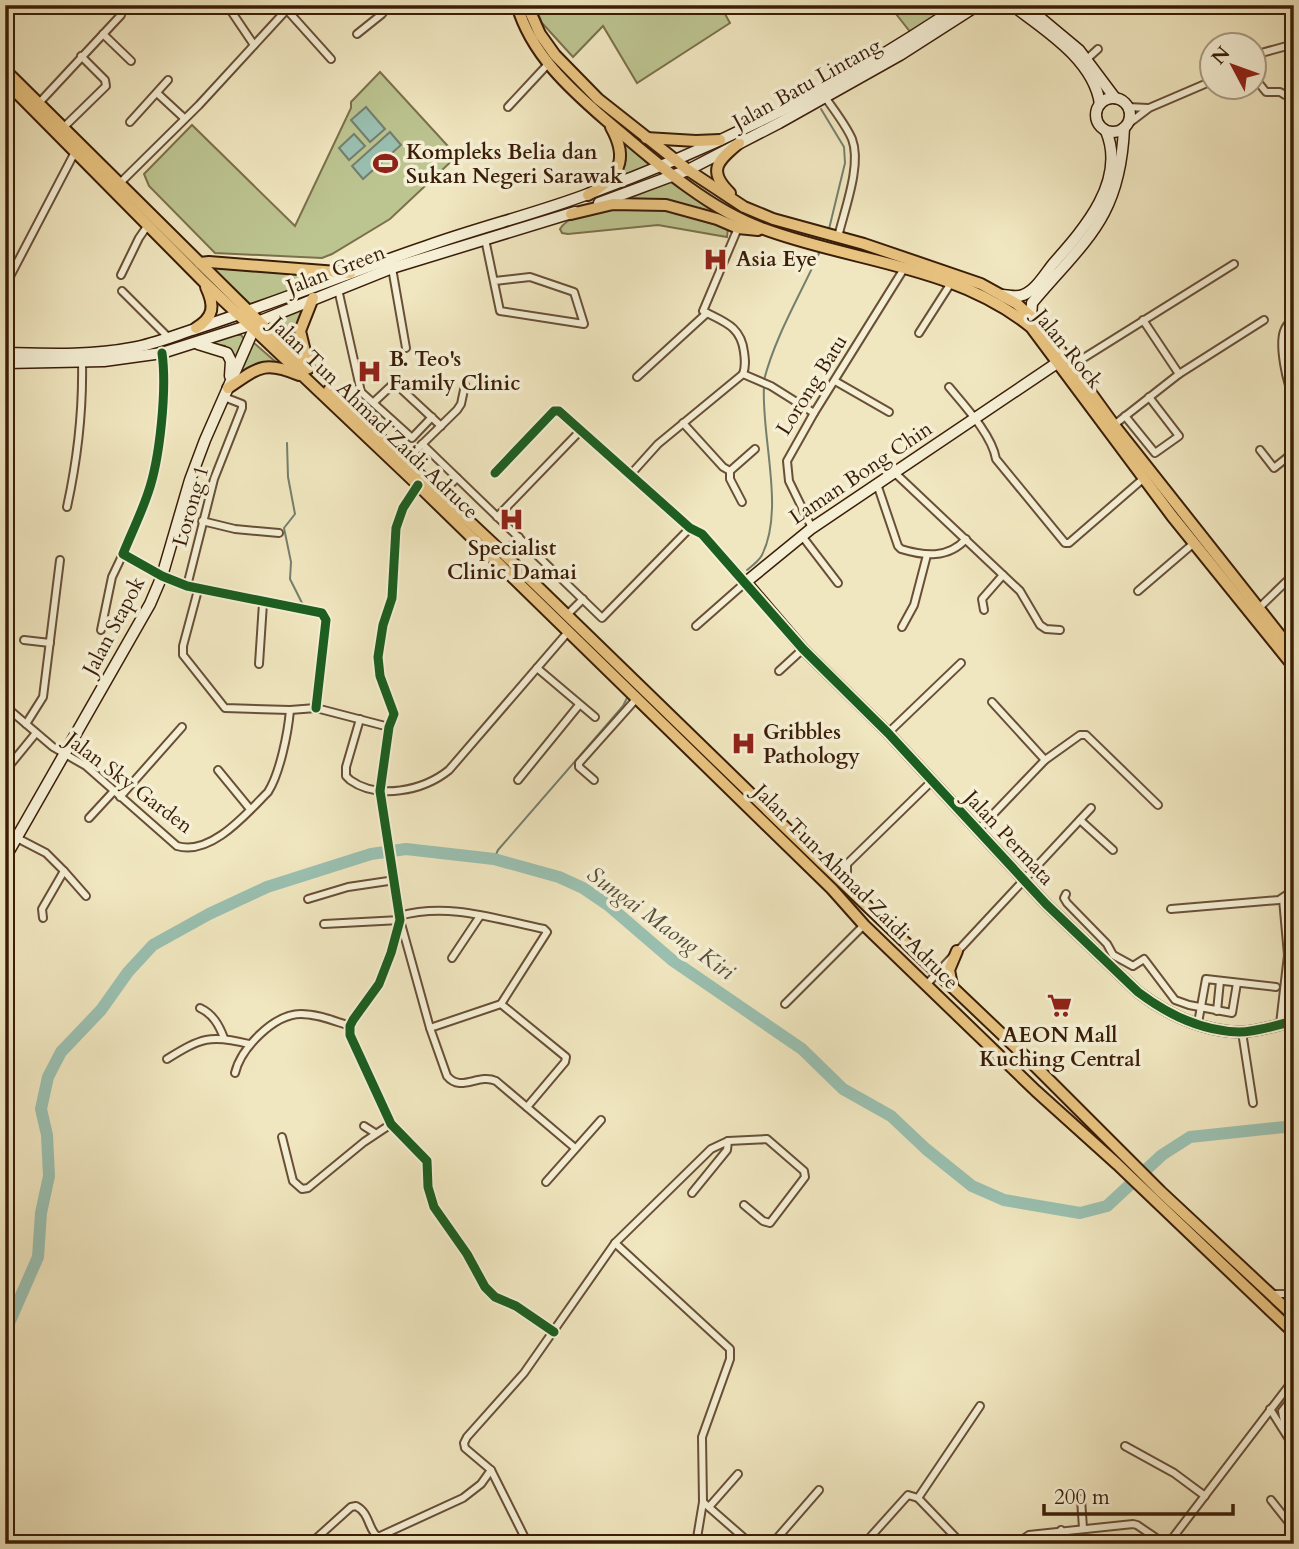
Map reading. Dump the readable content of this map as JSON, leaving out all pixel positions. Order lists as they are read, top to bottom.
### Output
{
  "streets": {
    "main road": [
      "Jalan Batu Lintang",
      "Jalan Green",
      "Jalan Rock",
      "Jalan Tun Ahmad Zaidi Adruce",
      "Laman Bong Chin",
      "Jalan Stapok",
      "Jalan Permata"
    ],
    "street": ["Lorong Batu", "Lorong 1", "Jalan Sky Garden"]
  },
  "crossings": [
    ["Jalan Batu Lintang", "Jalan Green"],
    ["Jalan Batu Lintang", "Jalan Rock"],
    ["Jalan Green", "Jalan Rock"],
    ["Jalan Green", "Jalan Tun Ahmad Zaidi Adruce"],
    ["Jalan Green", "Jalan Stapok"],
    ["Jalan Rock", "Lorong Batu"],
    ["Jalan Rock", "Laman Bong Chin"],
    ["Lorong Batu", "Laman Bong Chin"],
    ["Jalan Tun Ahmad Zaidi Adruce", "Jalan Stapok"],
    ["Laman Bong Chin", "Jalan Permata"],
    ["Lorong 1", "Jalan Stapok"],
    ["Jalan Stapok", "Jalan Sky Garden"]
  ],
  "water": ["Sungai Maong Kiri"],
  "places": {
    "sports": ["Kompleks Belia dan Sukan Negeri Sarawak"],
    "hospital": [
      "Asia Eye",
      "B. Teo's Family Clinic",
      "Specialist Clinic Damai",
      "Gribbles Pathology"
    ],
    "supermarket": ["AEON Mall Kuching Central"]
  },
  "scale_bar": "200 m",
  "north": "top left"
}
